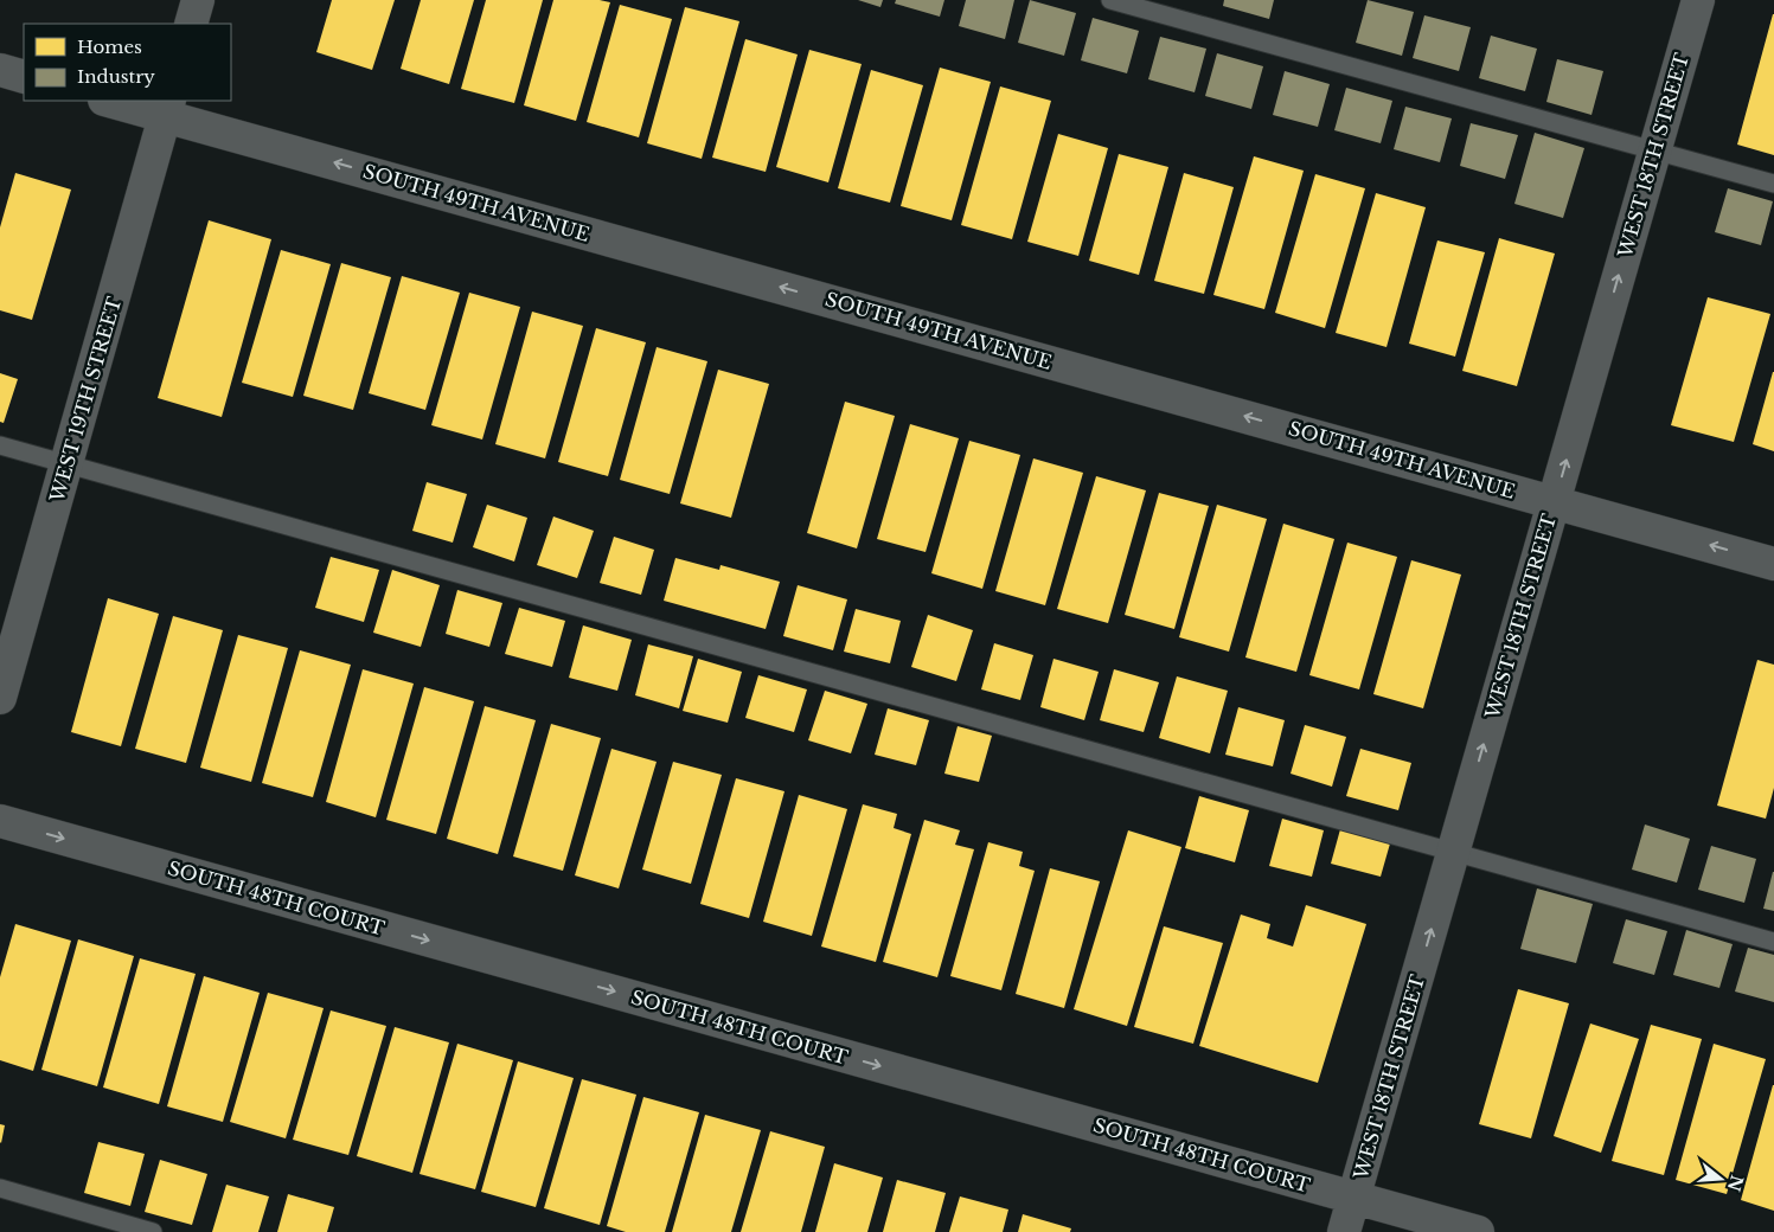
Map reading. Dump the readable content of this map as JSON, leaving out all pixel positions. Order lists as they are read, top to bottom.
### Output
{
  "streets": {
    "street": [
      "WEST 18TH STREET",
      "SOUTH 49TH AVENUE",
      "WEST 19TH STREET",
      "SOUTH 48TH COURT"
    ]
  },
  "crossings": [
    ["WEST 18TH STREET", "SOUTH 49TH AVENUE"],
    ["WEST 18TH STREET", "SOUTH 48TH COURT"],
    ["SOUTH 49TH AVENUE", "WEST 19TH STREET"]
  ],
  "one_way": ["WEST 18TH STREET", "SOUTH 49TH AVENUE", "SOUTH 48TH COURT"],
  "legend": ["Homes", "Industry"],
  "north": "right"
}
